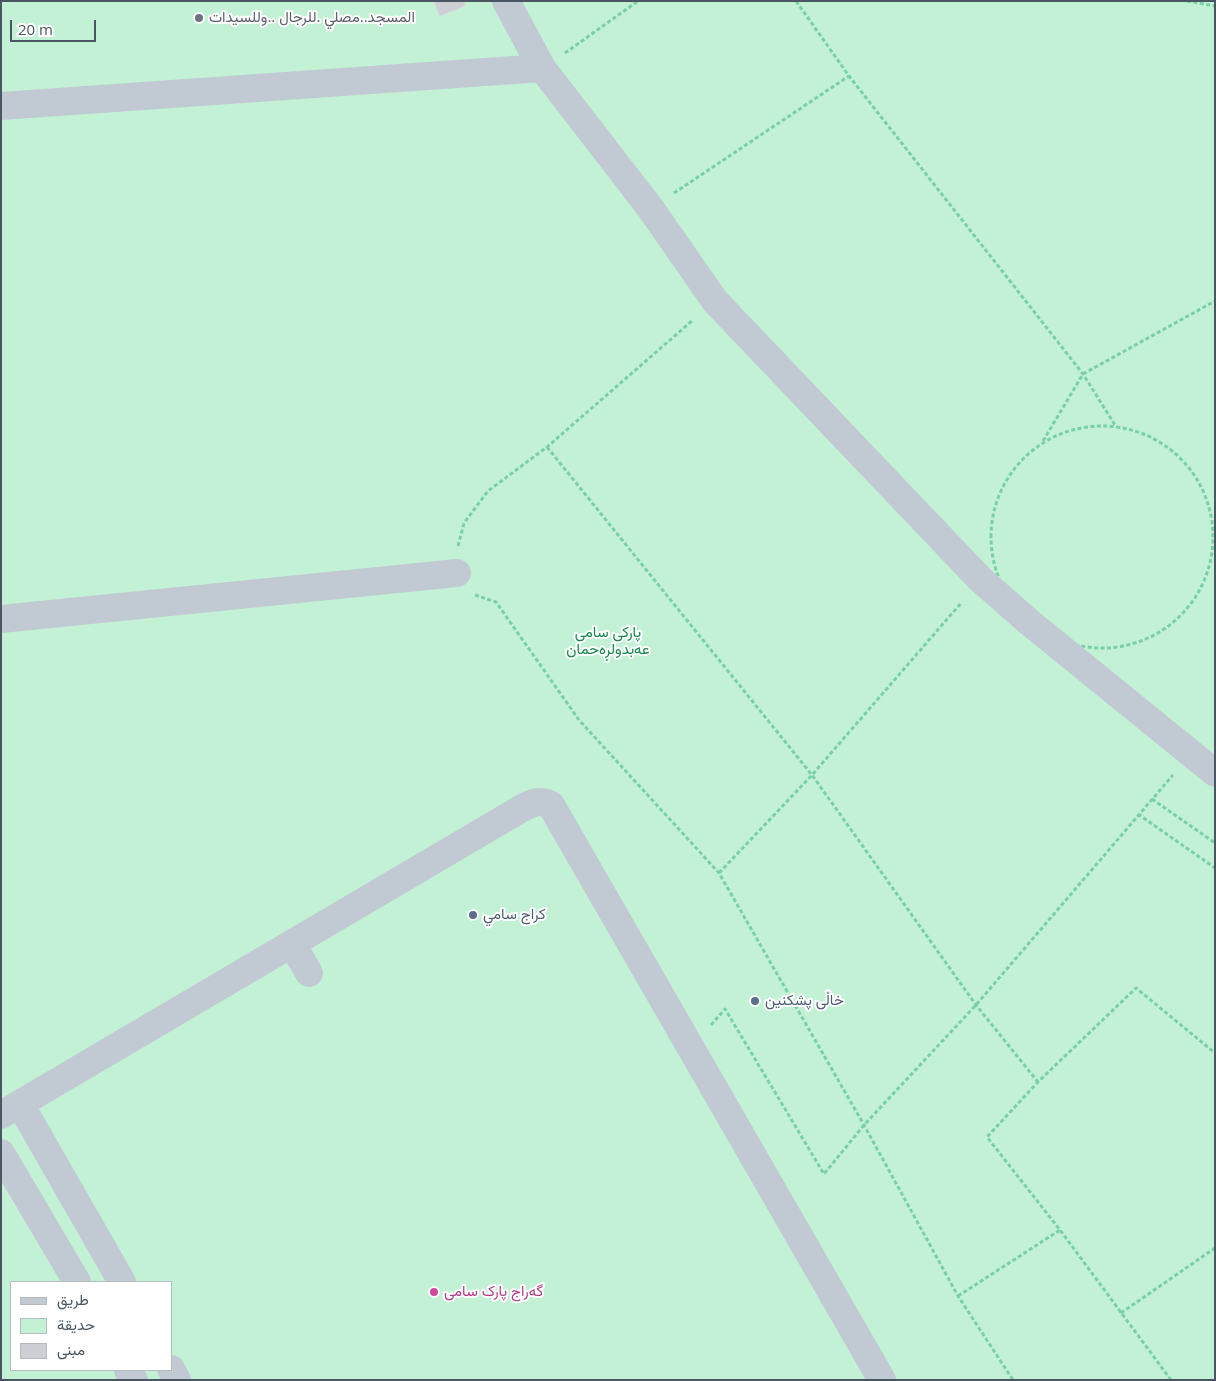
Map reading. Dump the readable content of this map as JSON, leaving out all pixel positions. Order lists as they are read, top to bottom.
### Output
{
  "parks": ["پارکی سامی عەبدولڕەحمان"],
  "places": [
    "المسجد..مصلي .للرجال ..وللسيدات",
    "کراج سامي",
    "خاڵی پشکنین",
    "گەراج پارک سامی"
  ],
  "legend": ["طريق", "حديقة", "مبنى"],
  "scale_bar": "20 m"
}
